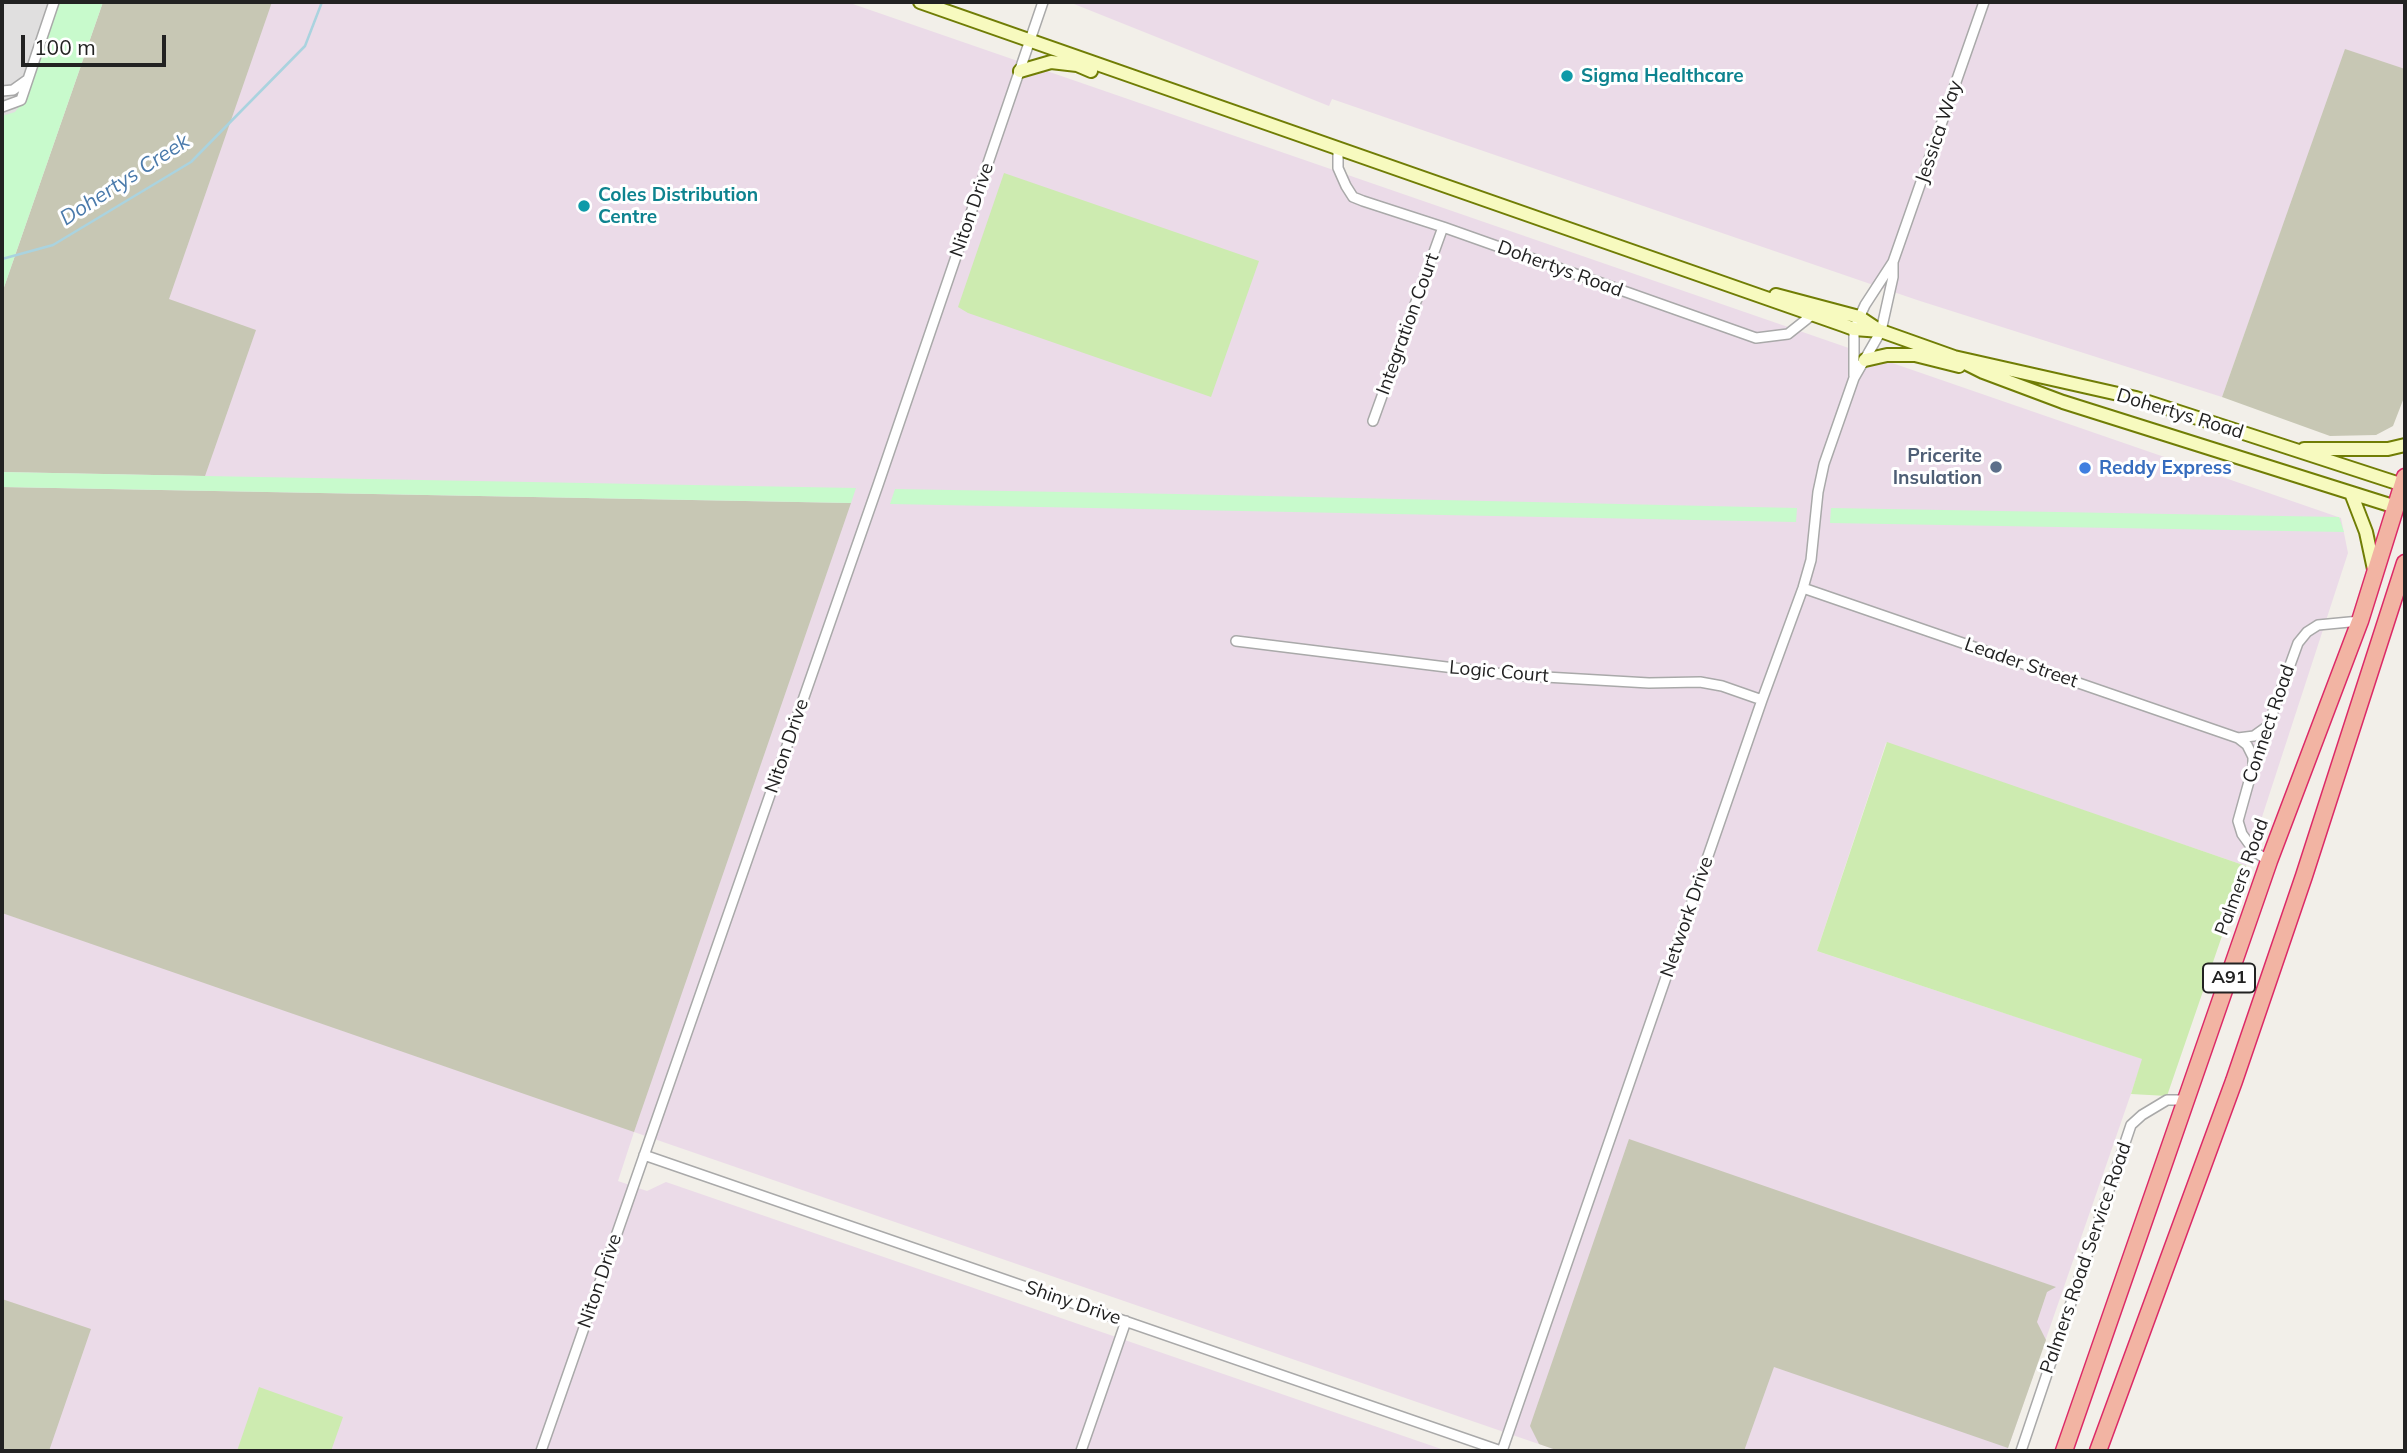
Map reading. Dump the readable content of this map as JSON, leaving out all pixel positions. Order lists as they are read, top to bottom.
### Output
{
  "streets": {
    "highway": ["Palmers Road", "A91"],
    "main road": ["Dohertys Road"],
    "street": [
      "Jessica Way",
      "Niton Drive",
      "Integration Court",
      "Leader Street",
      "Logic Court",
      "Connect Road",
      "Network Drive",
      "Palmers Road Service Road",
      "Shiny Drive"
    ]
  },
  "crossings": [
    ["Jessica Way", "Dohertys Road"],
    ["Jessica Way", "Network Drive"],
    ["Niton Drive", "Dohertys Road"],
    ["Niton Drive", "Shiny Drive"],
    ["Dohertys Road", "Integration Court"],
    ["Dohertys Road", "Palmers Road"],
    ["Dohertys Road", "Network Drive"],
    ["Leader Street", "Network Drive"],
    ["Logic Court", "Network Drive"],
    ["Connect Road", "Palmers Road"],
    ["Palmers Road", "Palmers Road Service Road"],
    ["Network Drive", "Shiny Drive"]
  ],
  "water": ["Dohertys Creek"],
  "places": [
    "Sigma Healthcare",
    "Coles Distribution Centre",
    "Pricerite Insulation",
    "Reddy Express"
  ],
  "scale_bar": "100 m"
}
